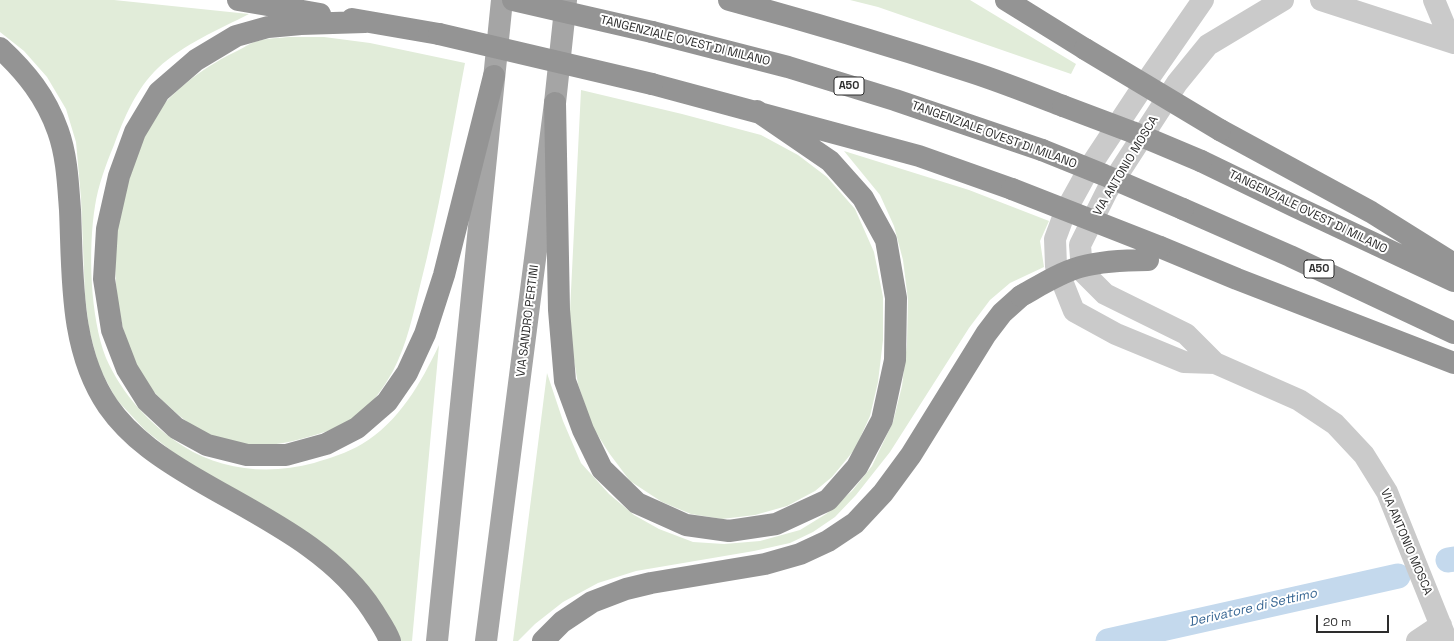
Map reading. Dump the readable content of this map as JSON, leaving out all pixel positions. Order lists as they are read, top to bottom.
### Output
{
  "streets": {
    "highway": ["TANGENZIALE OVEST DI MILANO", "A50"],
    "main road": ["VIA SANDRO PERTINI"],
    "street": ["VIA ANTONIO MOSCA"]
  },
  "water": ["Derivatore di Settimo"],
  "scale_bar": "20 m"
}
